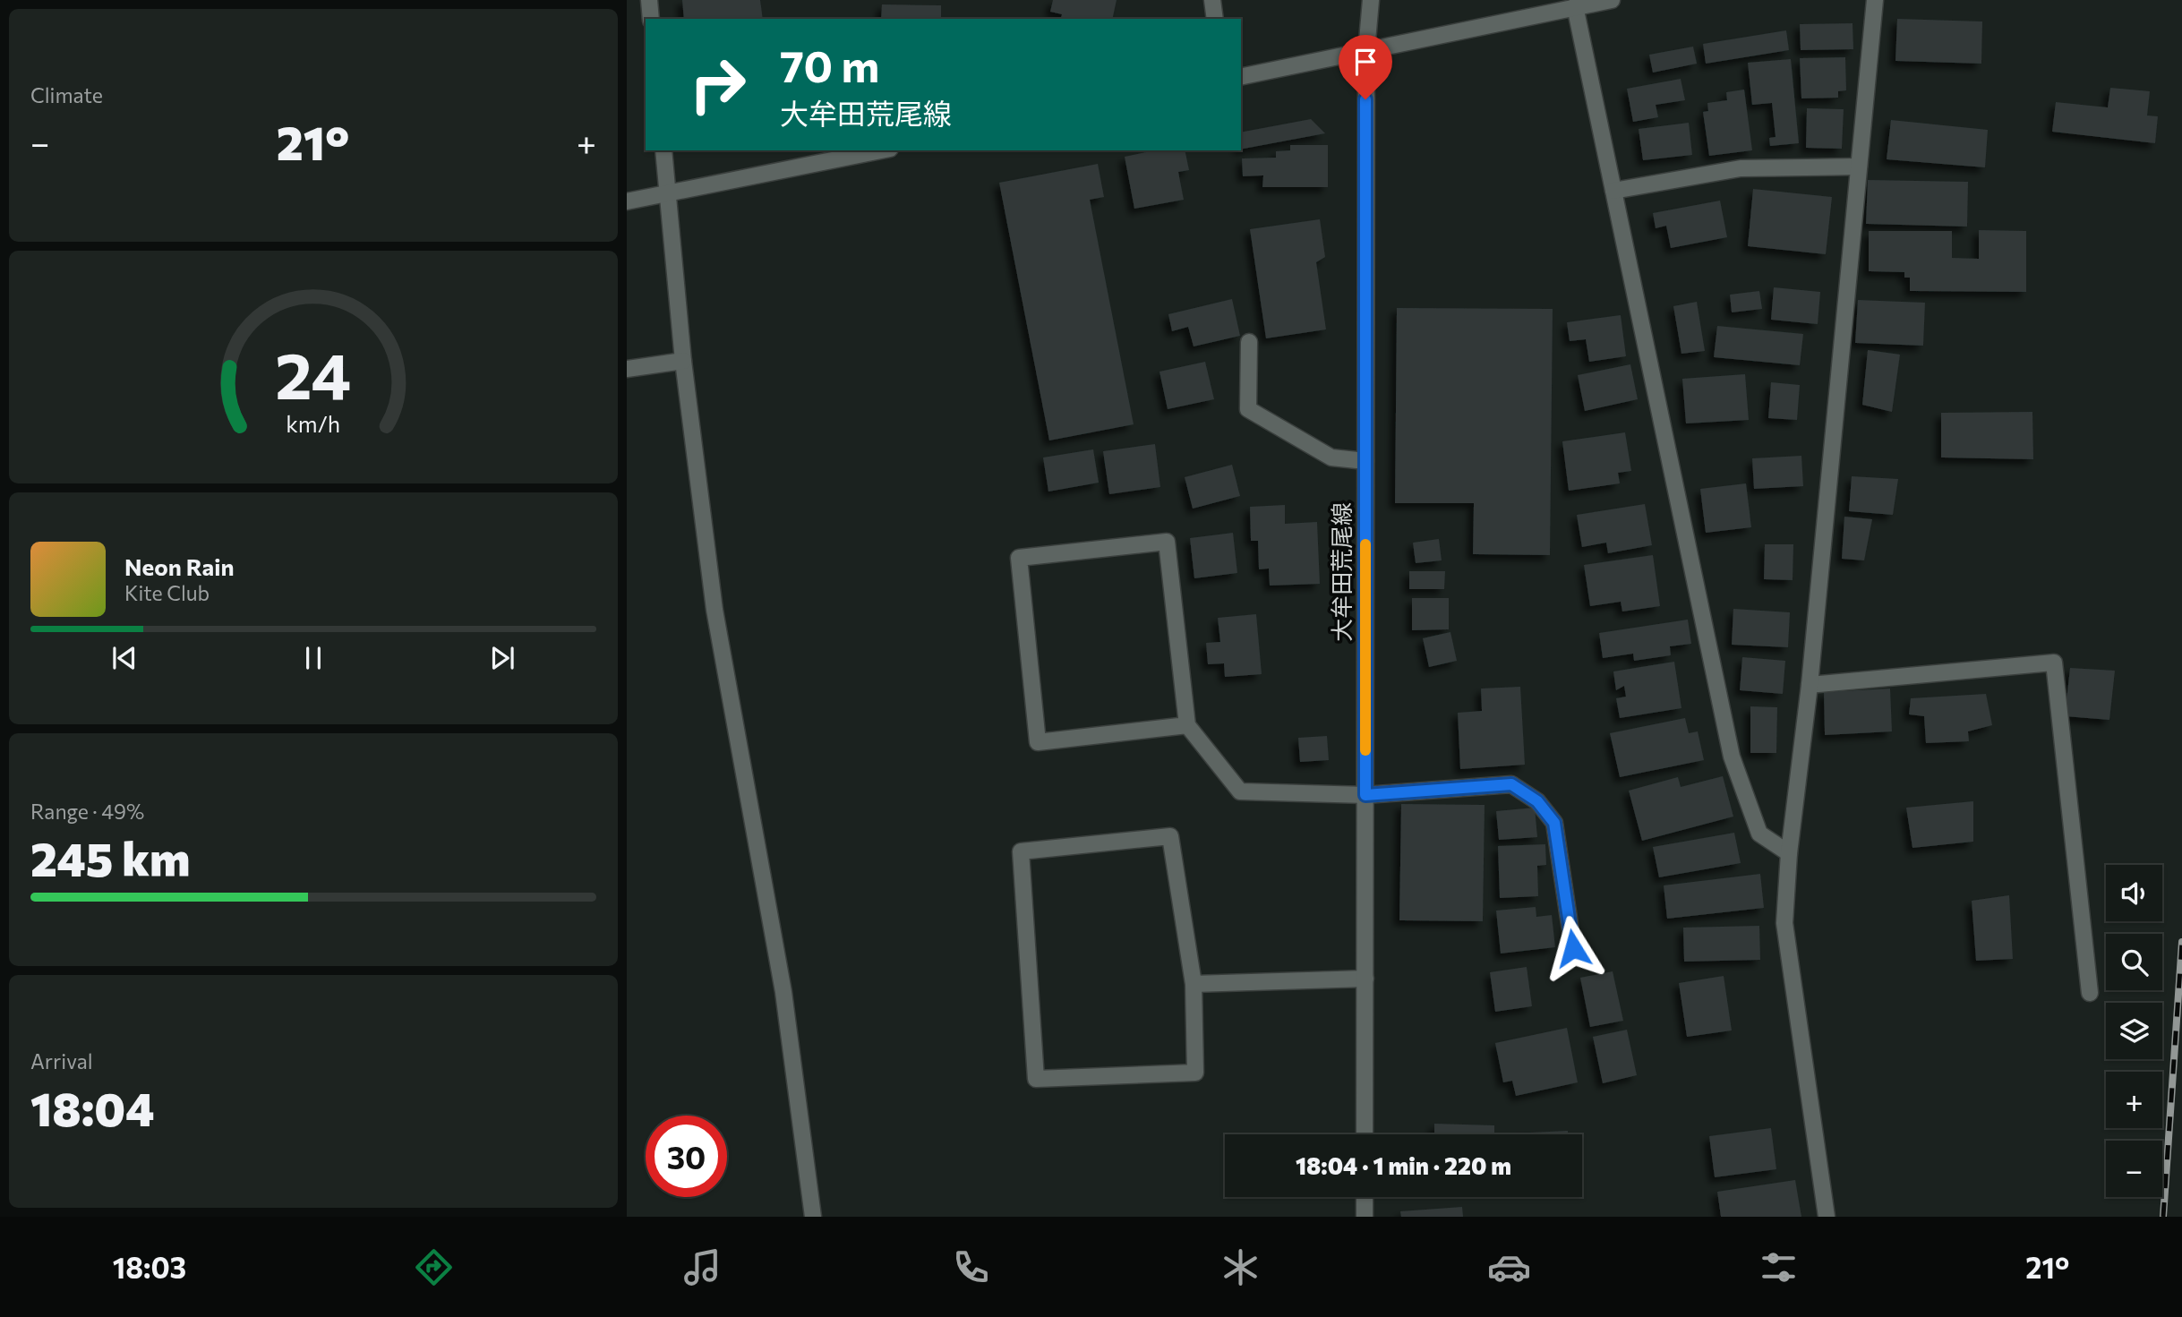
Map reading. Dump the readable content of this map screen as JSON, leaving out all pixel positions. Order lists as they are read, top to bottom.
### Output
{
  "streets": {
    "street": ["大牟田荒尾線"]
  },
  "page": {
    "tile": [
      "Climate",
      ["Range · 49%", "245 km"],
      ["Arrival", "18:04"]
    ],
    "turn": ["70 m", "大牟田荒尾線"],
    "heat": ["−", "21°", "+"],
    "song": ["Neon Rain", "Kite Club"],
    "map_buttons": ["+", "−"],
    "limit": "30",
    "trip": "18:04 · 1 min · 220 m",
    "tabs": ["18:03", "21°"],
    "gauge": ["24", "km/h"]
  }
}
